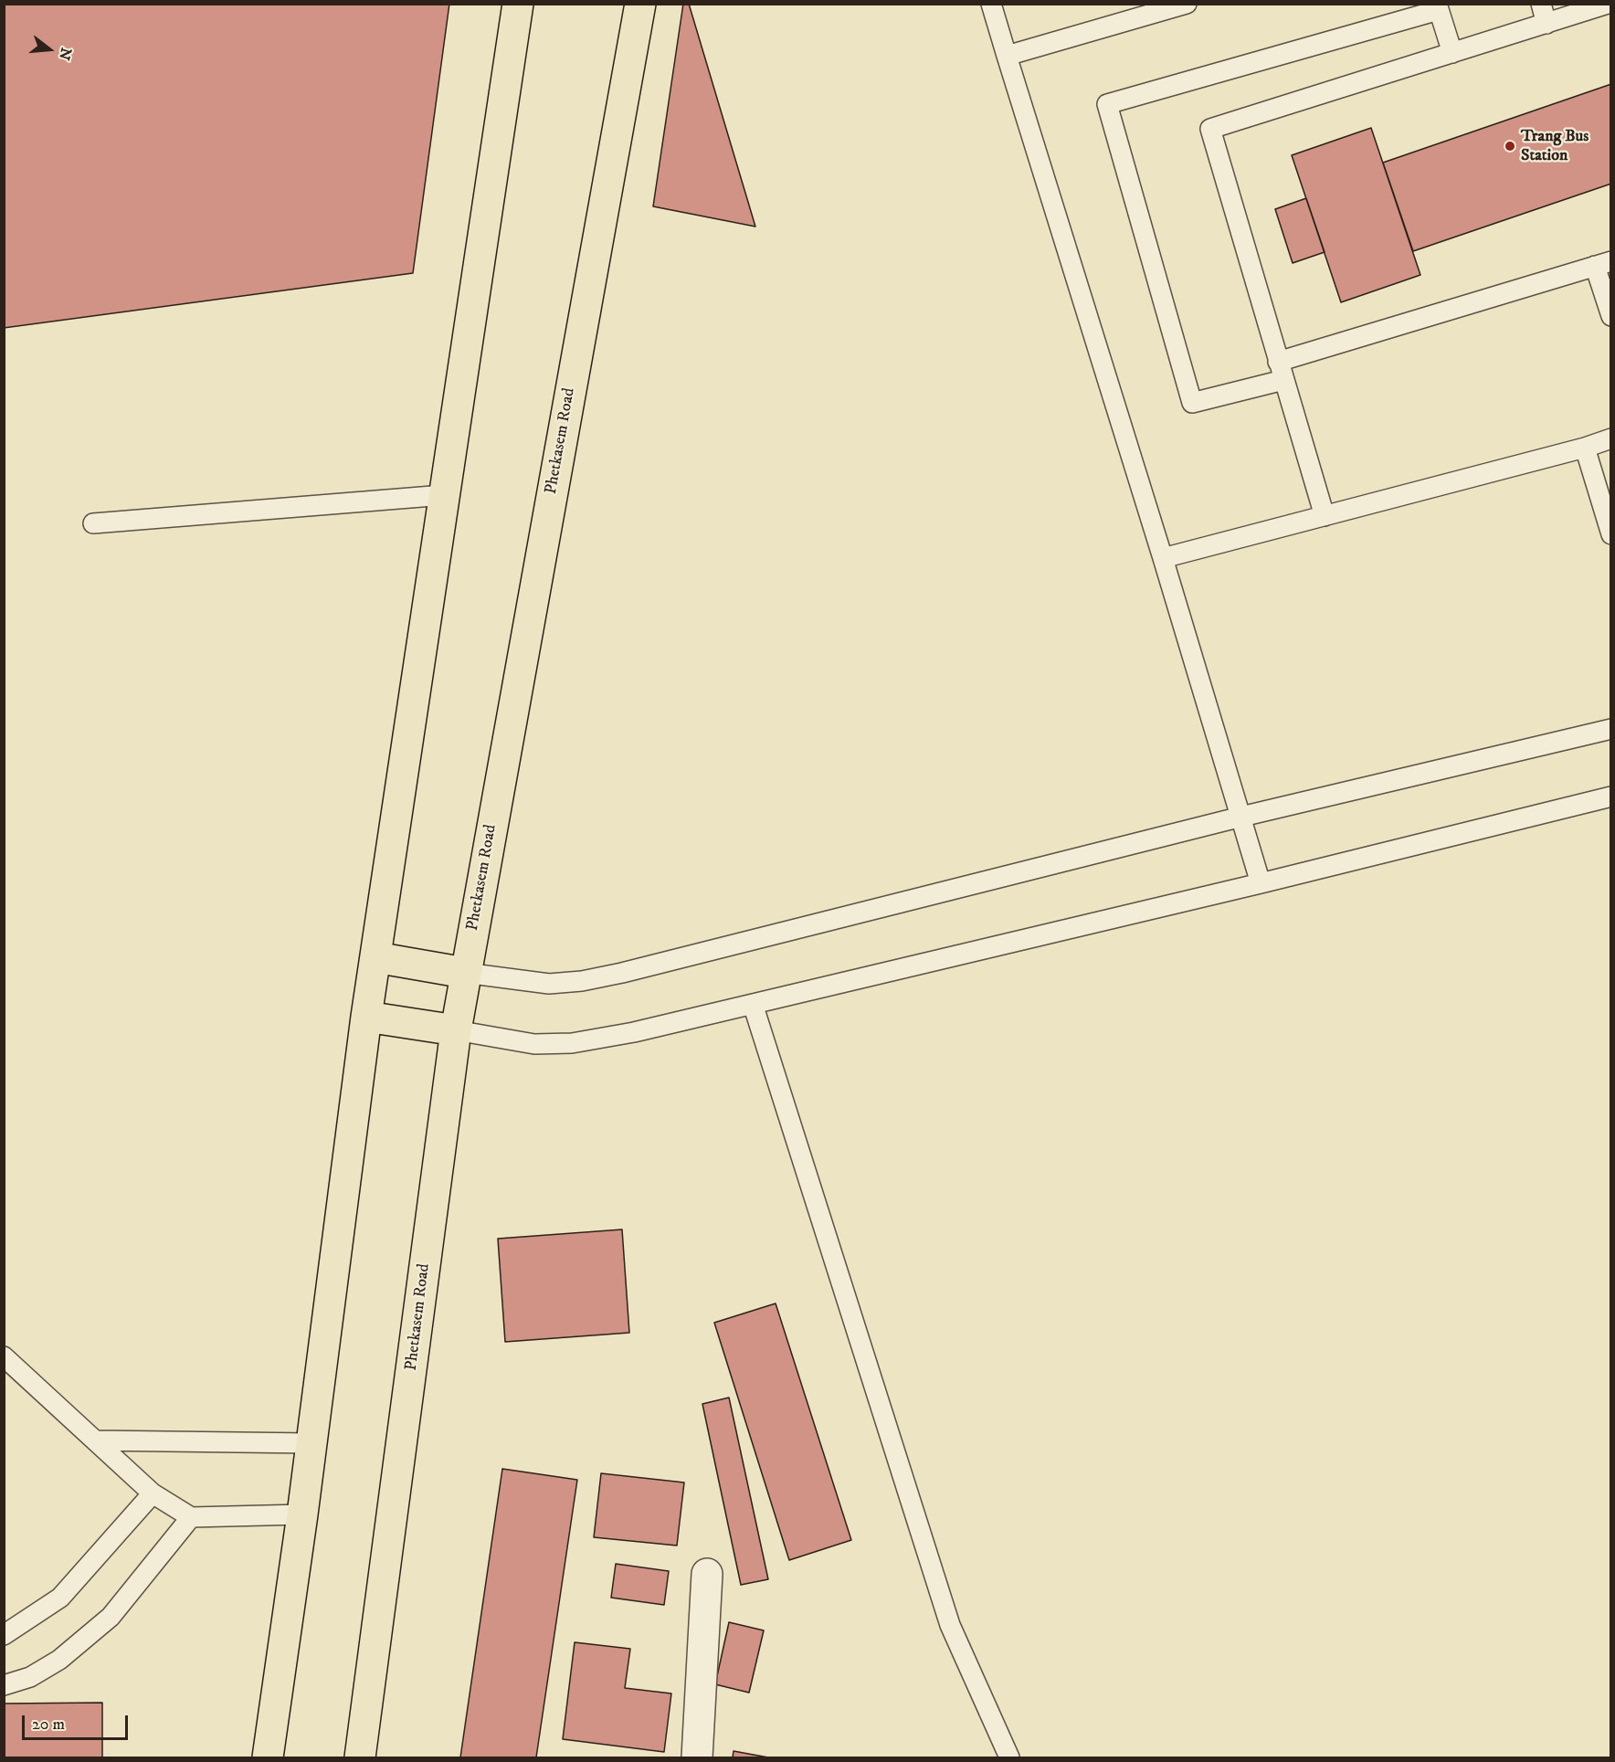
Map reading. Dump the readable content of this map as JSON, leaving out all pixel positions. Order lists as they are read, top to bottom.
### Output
{
  "streets": {
    "main road": ["Phetkasem Road"]
  },
  "places": ["Trang Bus Station"],
  "scale_bar": "20 m",
  "north": "right"
}
